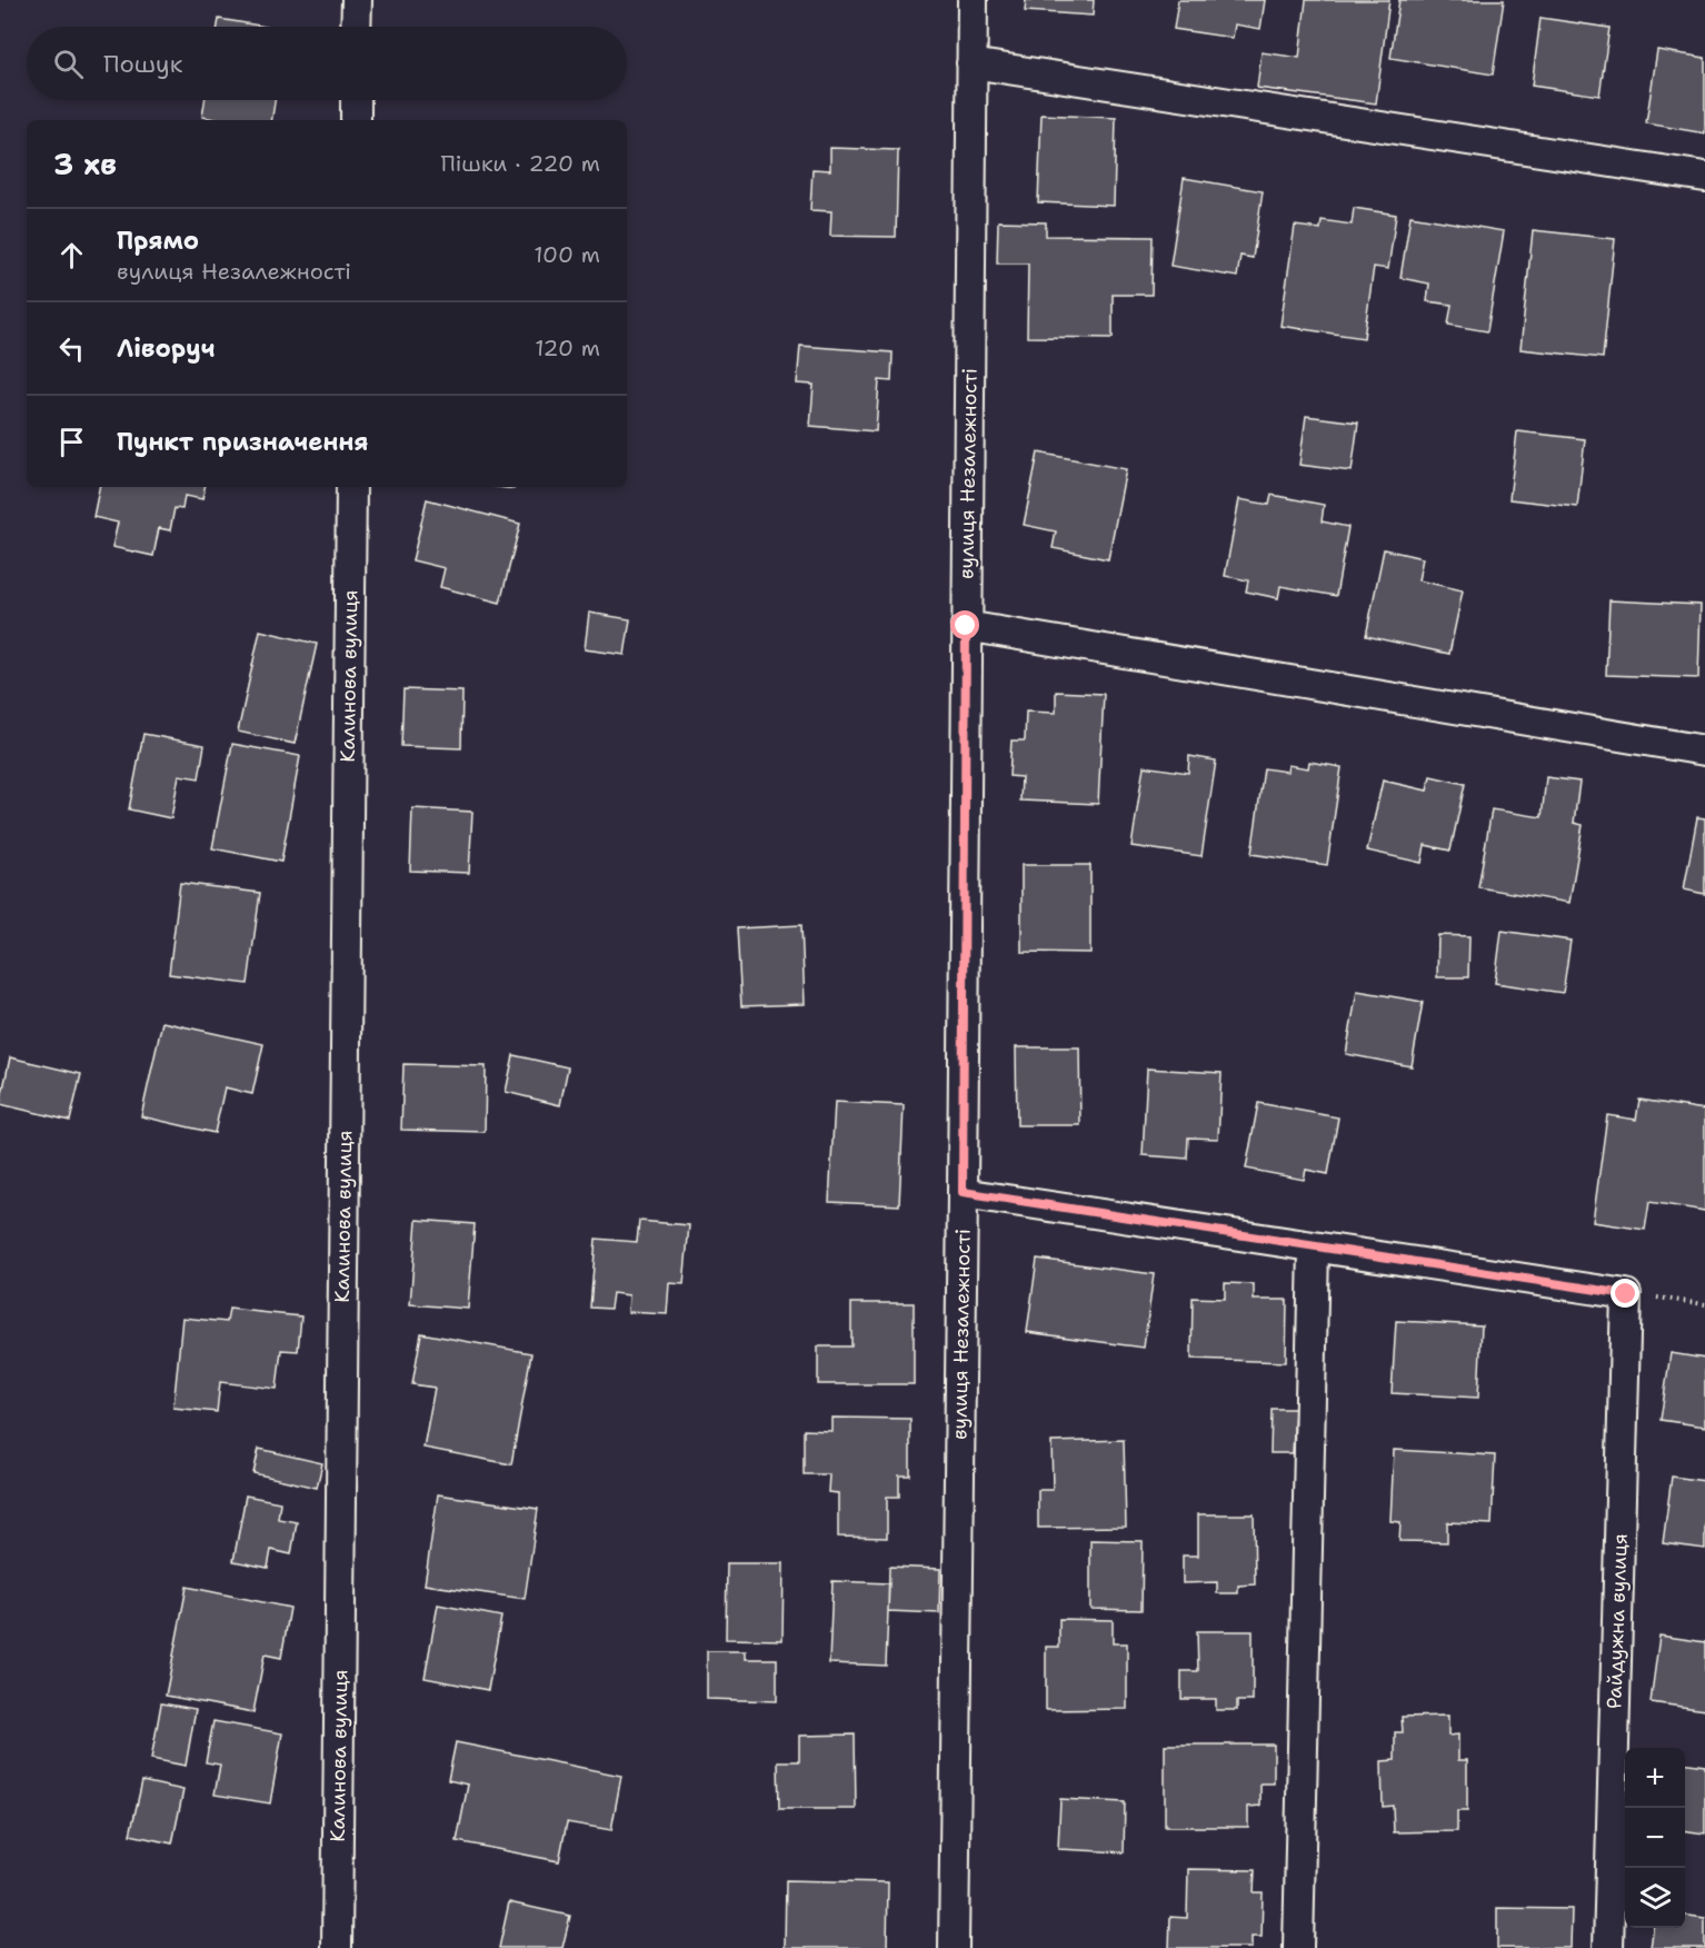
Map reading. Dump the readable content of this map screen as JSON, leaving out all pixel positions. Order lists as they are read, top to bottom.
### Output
{
  "streets": {
    "street": ["вулиця Незалежності", "Калинова вулиця", "Райдужна вулиця"]
  },
  "page": {
    "search": "Пошук",
    "heading": ["3 хв", "Пішки · 220 m"],
    "list": [
      ["Прямо", "вулиця Незалежності", "100 m"],
      ["Ліворуч", "120 m"],
      "Пункт призначення"
    ],
    "map_buttons": ["+", "−"]
  }
}
